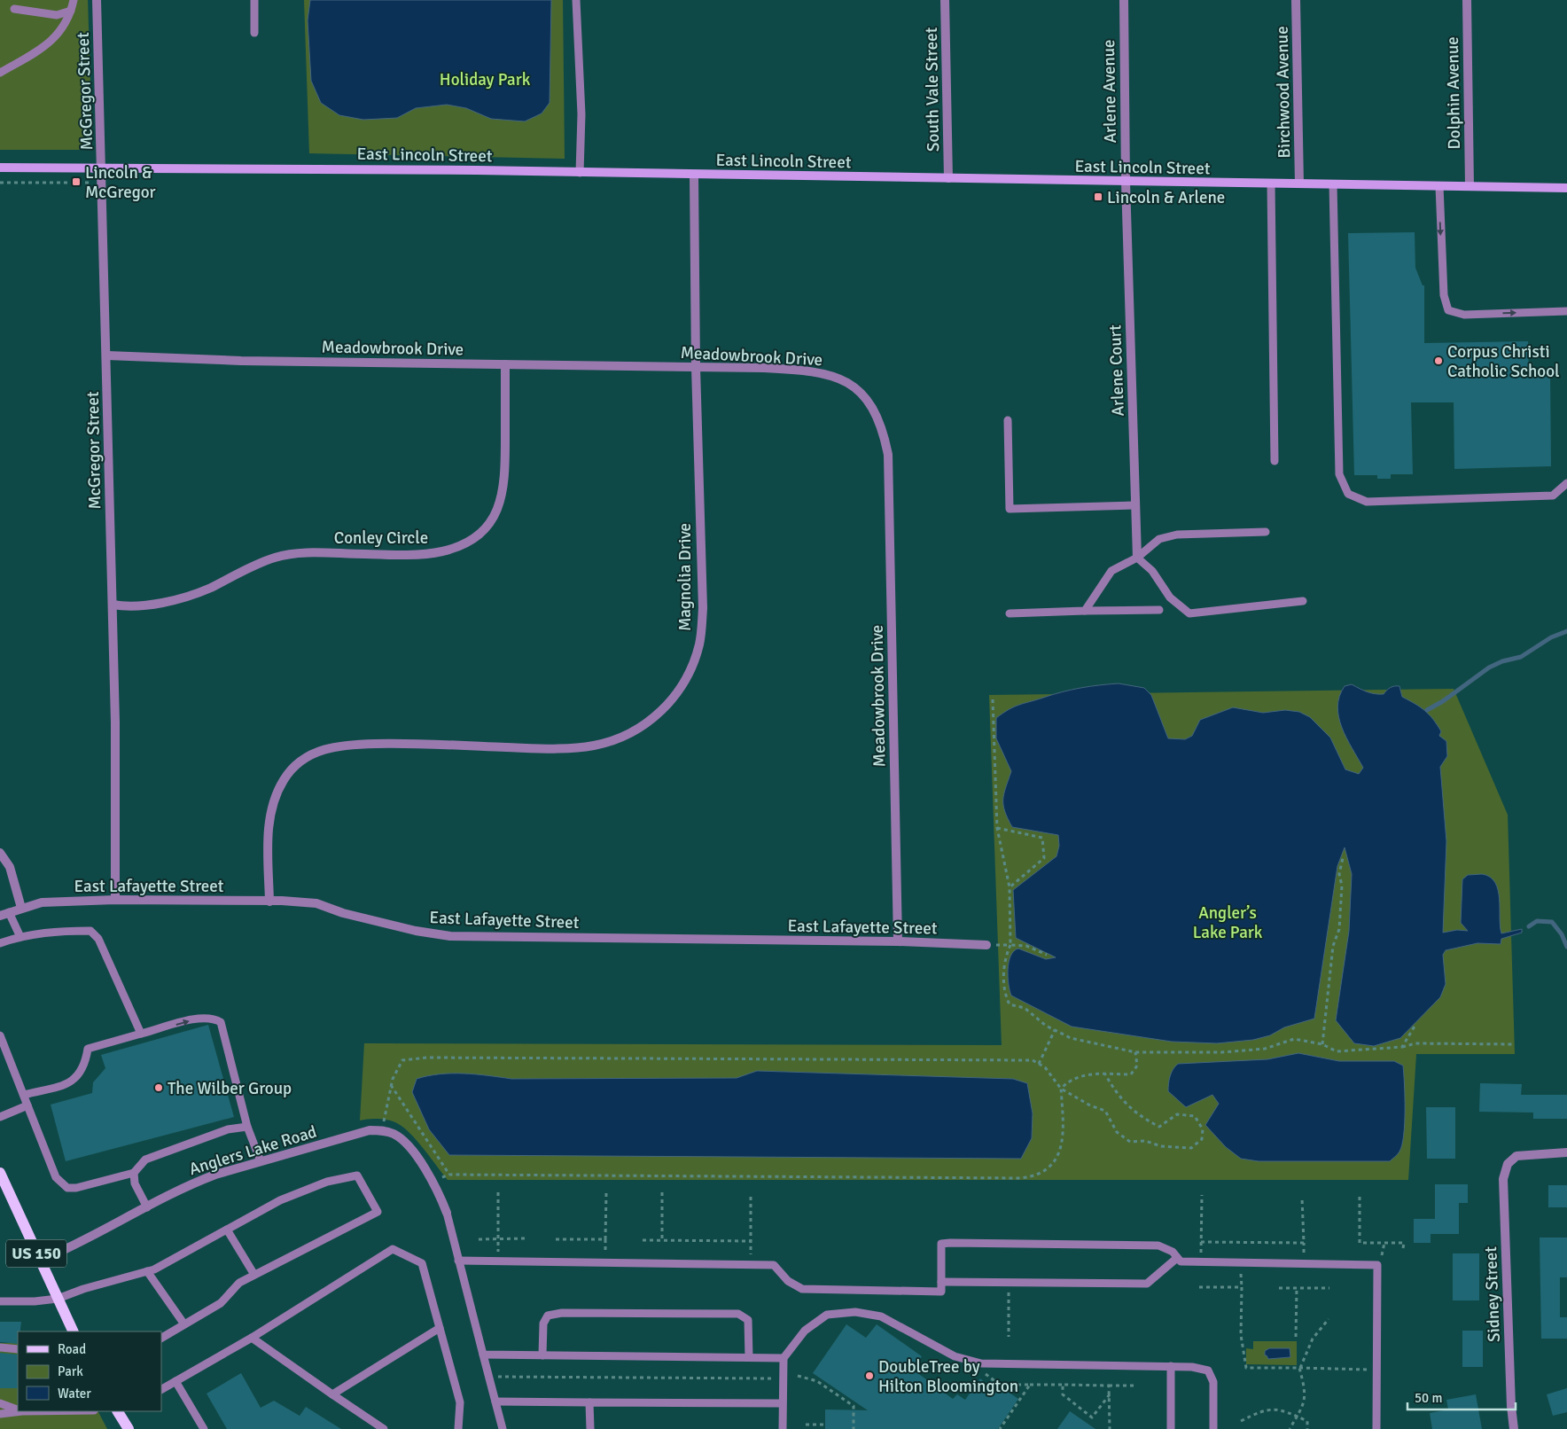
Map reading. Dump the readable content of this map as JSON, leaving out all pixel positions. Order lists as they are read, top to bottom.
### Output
{
  "streets": {
    "main road": ["East Lincoln Street", "US 150"],
    "street": [
      "South Vale Street",
      "McGregor Street",
      "Arlene Avenue",
      "Birchwood Avenue",
      "Dolphin Avenue",
      "Meadowbrook Drive",
      "Arlene Court",
      "Conley Circle",
      "Magnolia Drive",
      "East Lafayette Street",
      "Anglers Lake Road",
      "Sidney Street"
    ]
  },
  "crossings": [
    ["South Vale Street", "East Lincoln Street"],
    ["McGregor Street", "East Lincoln Street"],
    ["McGregor Street", "Meadowbrook Drive"],
    ["McGregor Street", "Conley Circle"],
    ["McGregor Street", "East Lafayette Street"],
    ["Arlene Avenue", "East Lincoln Street"],
    ["Arlene Avenue", "Arlene Court"],
    ["Birchwood Avenue", "East Lincoln Street"],
    ["Dolphin Avenue", "East Lincoln Street"],
    ["East Lincoln Street", "Arlene Court"],
    ["East Lincoln Street", "Magnolia Drive"],
    ["Meadowbrook Drive", "Conley Circle"],
    ["Meadowbrook Drive", "Magnolia Drive"],
    ["Meadowbrook Drive", "East Lafayette Street"],
    ["Magnolia Drive", "East Lafayette Street"],
    ["Anglers Lake Road", "US 150"]
  ],
  "parks": ["Holiday Park", "Angler’s Lake Park"],
  "places": {
    "transit": ["Lincoln & McGregor", "Lincoln & Arlene"],
    "other": ["Corpus Christi Catholic School", "The Wilber Group", "DoubleTree by Hilton Bloomington"]
  },
  "legend": ["Road", "Park", "Water"],
  "scale_bar": "50 m"
}
